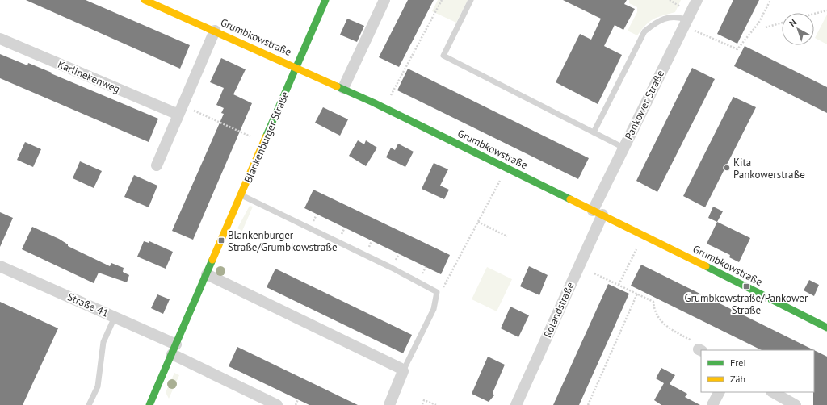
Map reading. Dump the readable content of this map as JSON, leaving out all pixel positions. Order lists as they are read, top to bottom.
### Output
{
  "streets": {
    "street": [
      "Grumbkowstraße",
      "Karlinekenweg",
      "Pankower Straße",
      "Blankenburger Straße",
      "Straße 41",
      "Rolandstraße"
    ]
  },
  "crossings": [
    ["Grumbkowstraße", "Pankower Straße"],
    ["Grumbkowstraße", "Blankenburger Straße"],
    ["Grumbkowstraße", "Rolandstraße"],
    ["Pankower Straße", "Rolandstraße"],
    ["Blankenburger Straße", "Straße 41"]
  ],
  "places": {
    "other": ["Kita Pankowerstraße"],
    "transit": ["Blankenburger Straße/Grumbkowstraße", "Grumbkowstraße/Pankower Straße"]
  },
  "legend": ["Frei", "Zäh"],
  "north": "top left"
}
